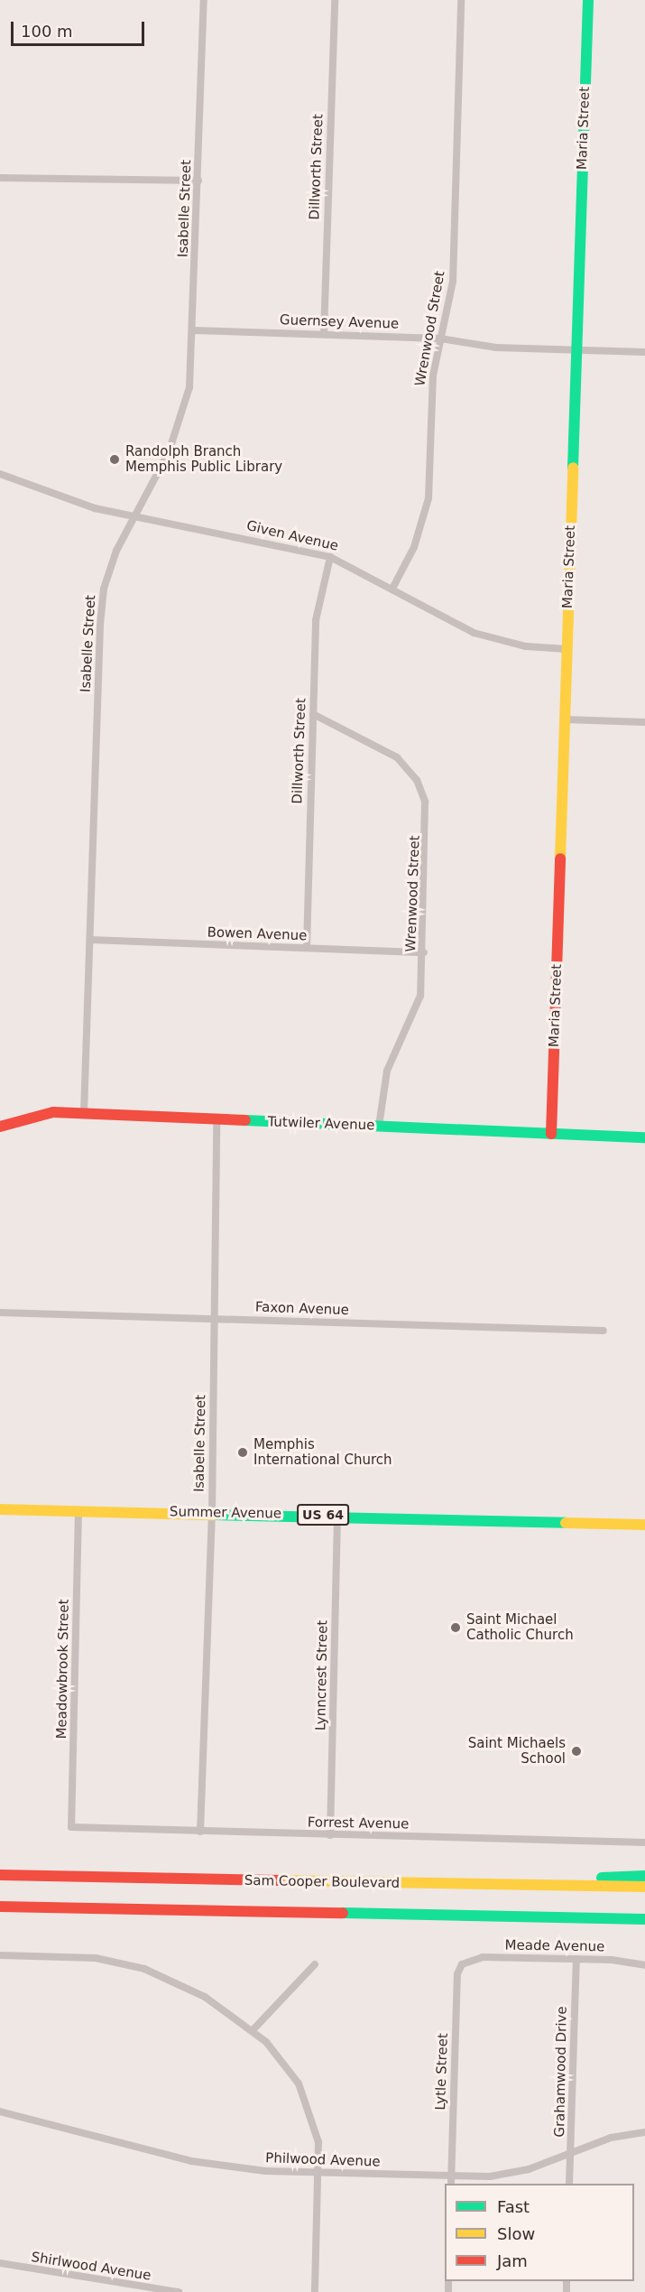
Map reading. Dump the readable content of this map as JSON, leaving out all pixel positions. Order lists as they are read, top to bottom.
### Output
{
  "streets": {
    "main road": [
      "Maria Street",
      "Tutwiler Avenue",
      "Summer Avenue",
      "US 64",
      "Sam Cooper Boulevard"
    ],
    "street": [
      "Dillworth Street",
      "Isabelle Street",
      "Guernsey Avenue",
      "Wrenwood Street",
      "Given Avenue",
      "Bowen Avenue",
      "Faxon Avenue",
      "Meadowbrook Street",
      "Lynncrest Street",
      "Forrest Avenue",
      "Meade Avenue",
      "Lytle Street",
      "Grahamwood Drive",
      "Philwood Avenue",
      "Shirlwood Avenue"
    ]
  },
  "crossings": [
    ["Maria Street", "Guernsey Avenue"],
    ["Maria Street", "Given Avenue"],
    ["Maria Street", "Tutwiler Avenue"],
    ["Dillworth Street", "Guernsey Avenue"],
    ["Dillworth Street", "Wrenwood Street"],
    ["Dillworth Street", "Given Avenue"],
    ["Dillworth Street", "Bowen Avenue"],
    ["Isabelle Street", "Guernsey Avenue"],
    ["Isabelle Street", "Given Avenue"],
    ["Isabelle Street", "Bowen Avenue"],
    ["Isabelle Street", "Tutwiler Avenue"],
    ["Isabelle Street", "Faxon Avenue"],
    ["Isabelle Street", "Summer Avenue"],
    ["Isabelle Street", "Forrest Avenue"],
    ["Guernsey Avenue", "Wrenwood Street"],
    ["Wrenwood Street", "Given Avenue"],
    ["Wrenwood Street", "Bowen Avenue"],
    ["Wrenwood Street", "Tutwiler Avenue"],
    ["Summer Avenue", "Meadowbrook Street"],
    ["Summer Avenue", "Lynncrest Street"],
    ["Meadowbrook Street", "Forrest Avenue"],
    ["Lynncrest Street", "Forrest Avenue"],
    ["Meade Avenue", "Lytle Street"],
    ["Meade Avenue", "Grahamwood Drive"],
    ["Lytle Street", "Philwood Avenue"],
    ["Grahamwood Drive", "Philwood Avenue"]
  ],
  "places": [
    "Randolph Branch Memphis Public Library",
    "Memphis International Church",
    "Saint Michael Catholic Church",
    "Saint Michaels School"
  ],
  "legend": ["Fast", "Slow", "Jam"],
  "scale_bar": "100 m"
}
